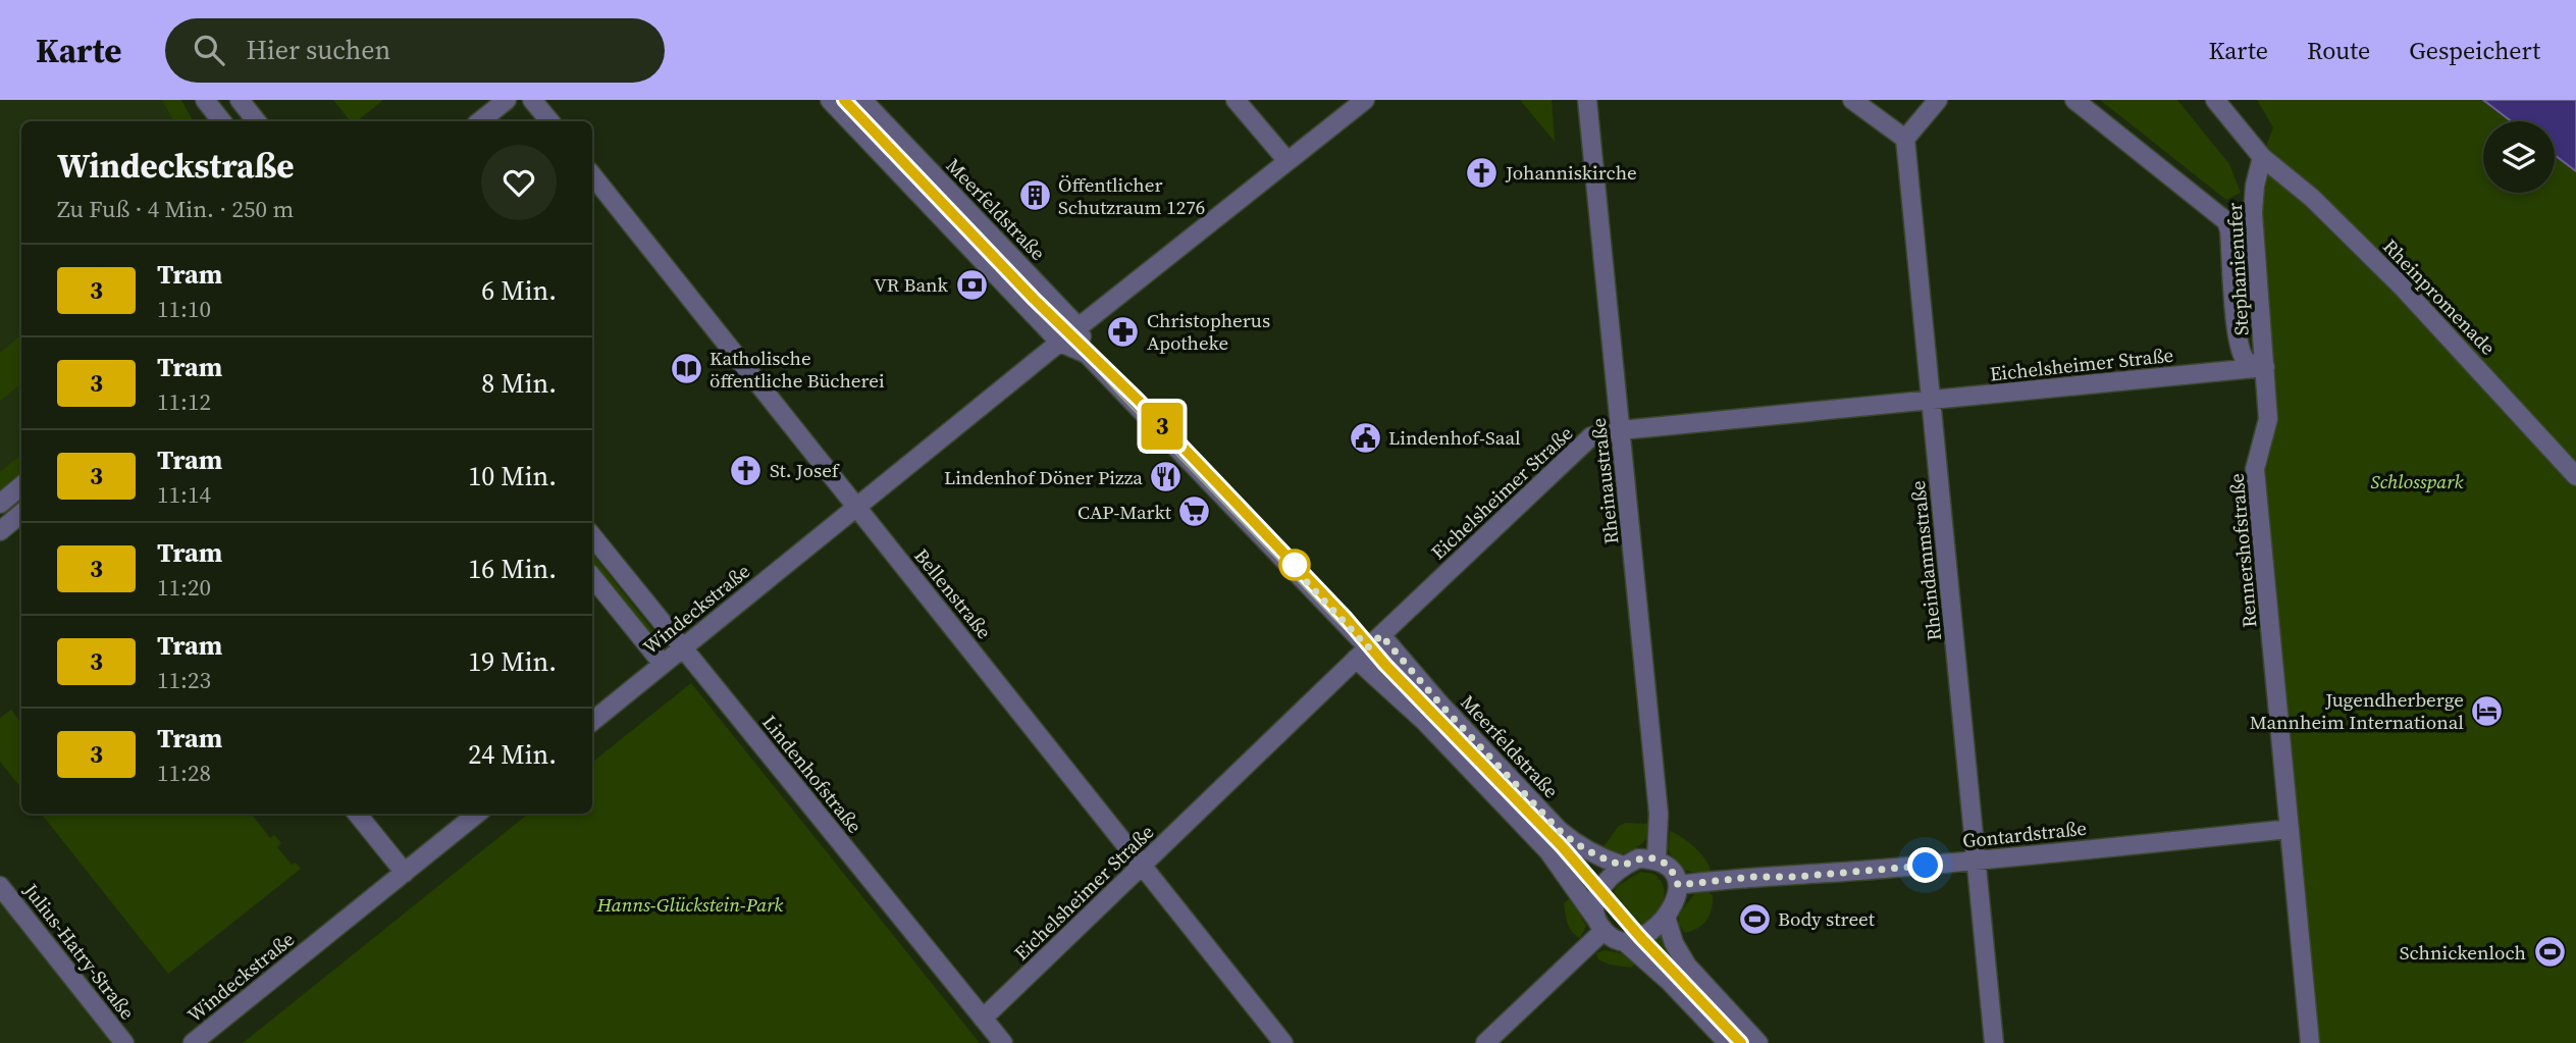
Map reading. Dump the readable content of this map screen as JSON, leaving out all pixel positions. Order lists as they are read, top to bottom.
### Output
{
  "streets": {
    "street": [
      "Meerfeldstraße",
      "Stephanienufer",
      "Rheinpromenade",
      "Eichelsheimer Straße",
      "Rheinaustraße",
      "Rennershofstraße",
      "Rheindammstraße",
      "Bellenstraße",
      "Windeckstraße",
      "Lindenhofstraße",
      "Gontardstraße",
      "Julius-Hatry-Straße"
    ]
  },
  "crossings": [
    ["Meerfeldstraße", "Eichelsheimer Straße"],
    ["Meerfeldstraße", "Rheinaustraße"],
    ["Meerfeldstraße", "Windeckstraße"],
    ["Meerfeldstraße", "Gontardstraße"],
    ["Stephanienufer", "Rheinpromenade"],
    ["Stephanienufer", "Eichelsheimer Straße"],
    ["Stephanienufer", "Rennershofstraße"],
    ["Eichelsheimer Straße", "Rheinaustraße"],
    ["Eichelsheimer Straße", "Rennershofstraße"],
    ["Eichelsheimer Straße", "Rheindammstraße"],
    ["Eichelsheimer Straße", "Bellenstraße"],
    ["Eichelsheimer Straße", "Lindenhofstraße"],
    ["Rheinaustraße", "Gontardstraße"],
    ["Rennershofstraße", "Gontardstraße"],
    ["Rheindammstraße", "Gontardstraße"],
    ["Bellenstraße", "Windeckstraße"],
    ["Windeckstraße", "Lindenhofstraße"]
  ],
  "parks": ["Schlosspark", "Hanns-Glückstein-Park"],
  "places": {
    "church": ["Johanniskirche", "St. Josef"],
    "building": ["Öffentlicher Schutzraum 1276"],
    "bank": ["VR Bank"],
    "pharmacy": ["Christopherus Apotheke"],
    "library": ["Katholische öffentliche Bücherei"],
    "public building": ["Lindenhof-Saal"],
    "restaurant": ["Lindenhof Döner Pizza"],
    "supermarket": ["CAP-Markt"],
    "hotel": ["Jugendherberge Mannheim International"],
    "sports": ["Body street", "Schnickenloch"]
  },
  "lines": ["tram line 3"],
  "page": {
    "header": "Karte",
    "search": "Hier suchen",
    "nav": ["Karte", "Route", "Gespeichert"],
    "on_map": "3",
    "heading": ["Windeckstraße", "Zu Fuß · 4 Min. · 250 m"],
    "list": [
      {
        "mark": "3",
        "name": "Tram",
        "note": "11:10",
        "value": "6 Min."
      },
      {
        "mark": "3",
        "name": "Tram",
        "note": "11:12",
        "value": "8 Min."
      },
      {
        "mark": "3",
        "name": "Tram",
        "note": "11:14",
        "value": "10 Min."
      },
      {
        "mark": "3",
        "name": "Tram",
        "note": "11:20",
        "value": "16 Min."
      },
      {
        "mark": "3",
        "name": "Tram",
        "note": "11:23",
        "value": "19 Min."
      },
      {
        "mark": "3",
        "name": "Tram",
        "note": "11:28",
        "value": "24 Min."
      }
    ]
  }
}
